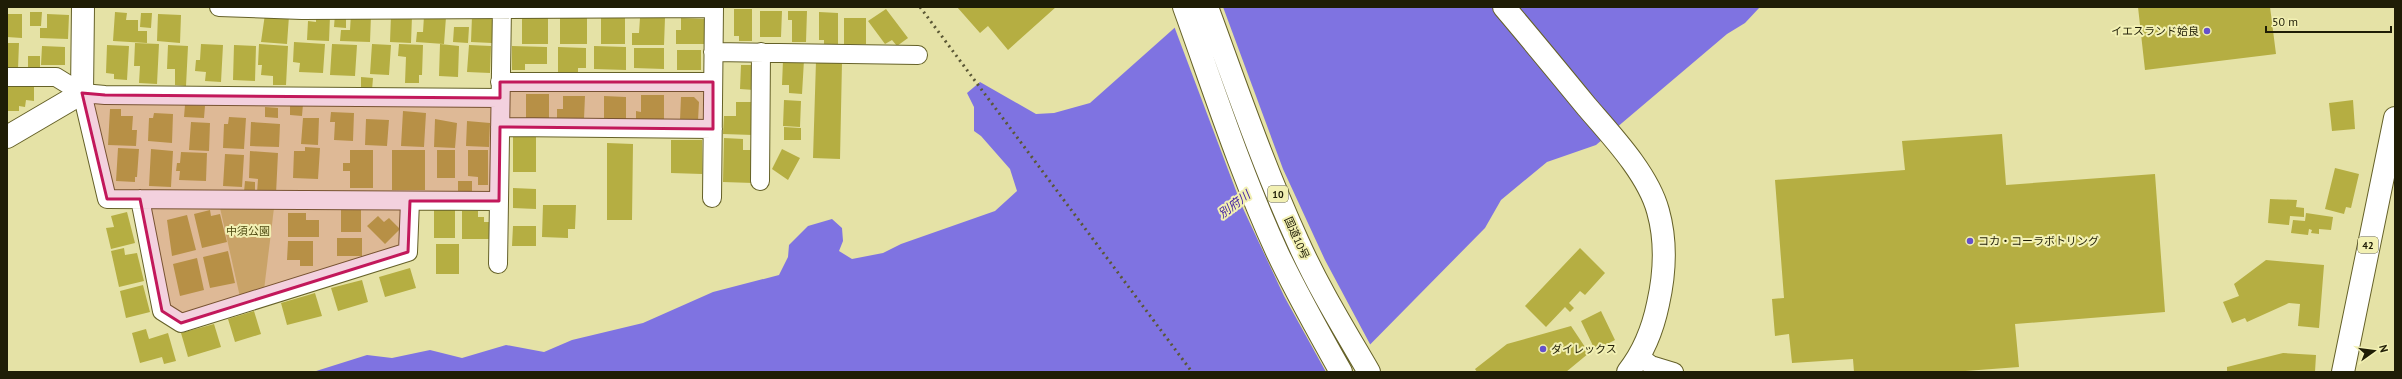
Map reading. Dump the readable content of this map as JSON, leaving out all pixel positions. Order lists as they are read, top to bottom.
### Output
{
  "streets": {
    "main road": ["10", "国道10号", "42"]
  },
  "water": ["別府川"],
  "parks": ["中須公園"],
  "places": ["イエスランド姶良", "コカ・コーラボトリング", "ダイレックス"],
  "scale_bar": "50 m",
  "north": "right"
}
